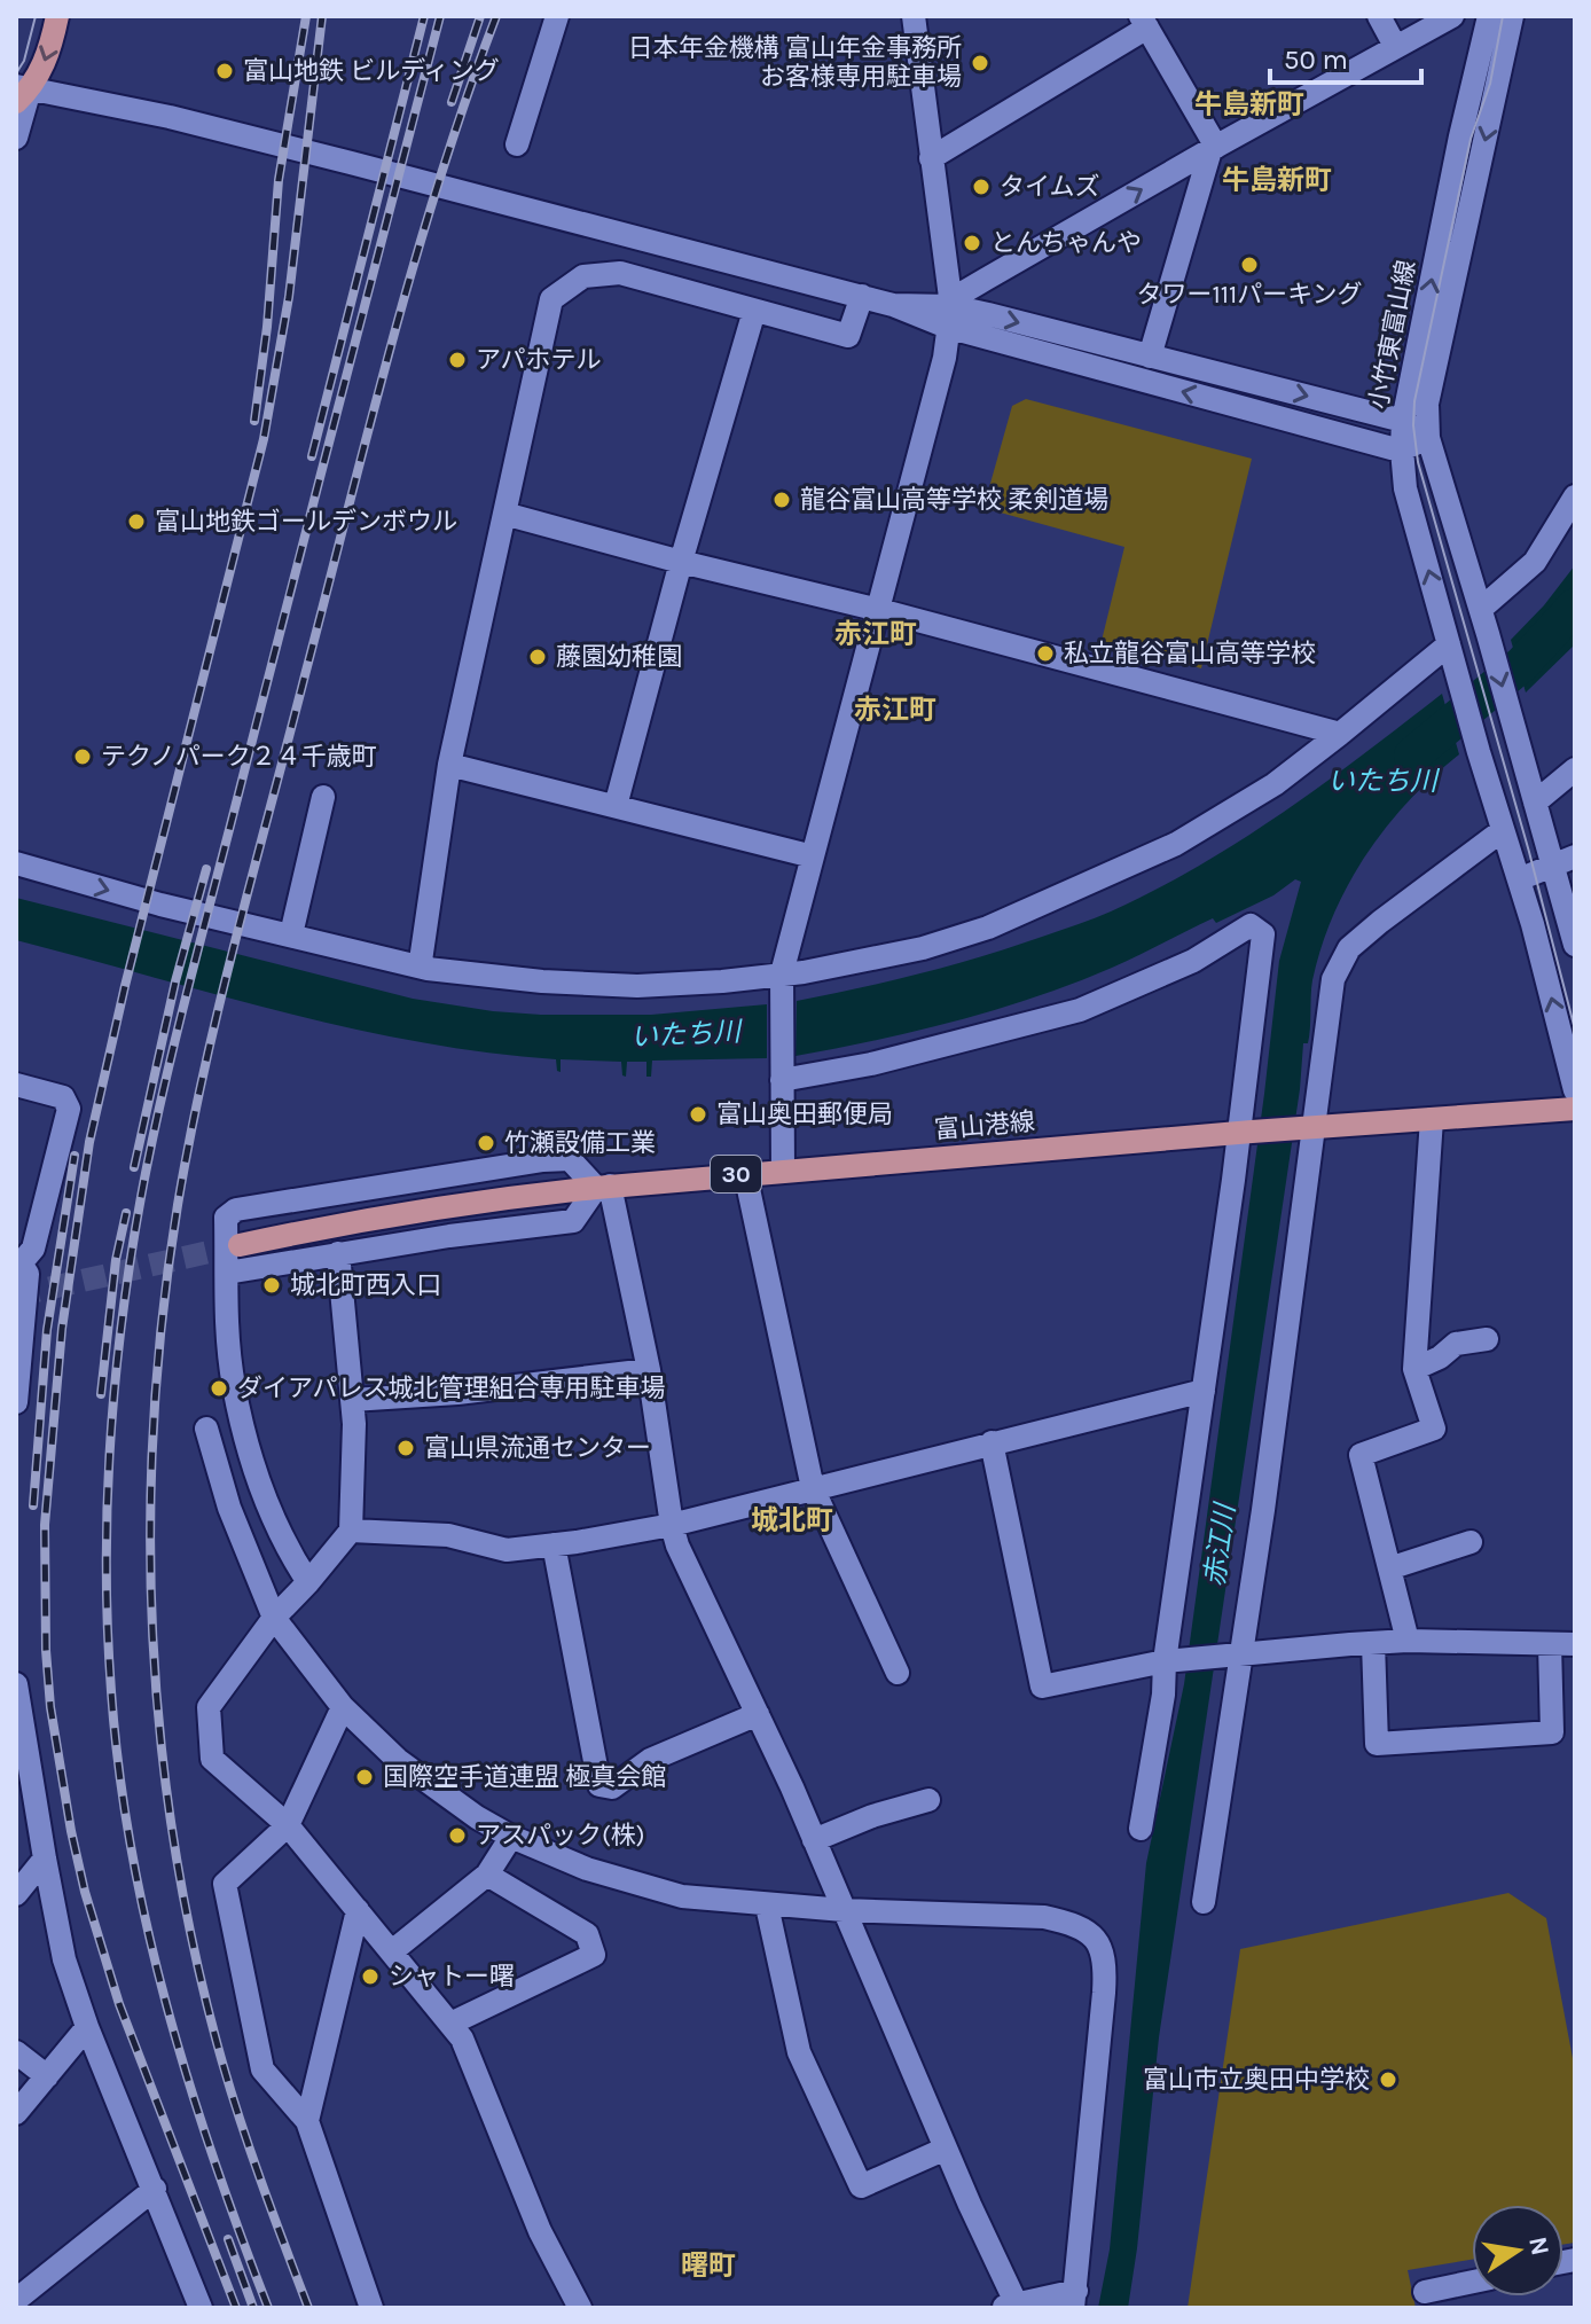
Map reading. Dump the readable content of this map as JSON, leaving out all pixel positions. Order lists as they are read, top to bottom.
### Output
{
  "streets": {
    "main road": ["富山港線", "30"],
    "street": ["小竹東富山線"]
  },
  "districts": [
    "牛島新町",
    "牛島新町",
    "赤江町",
    "赤江町",
    "城北町",
    "曙町"
  ],
  "water": ["いたち川", "赤江川"],
  "places": [
    "日本年金機構 富山年金事務所 お客様専用駐車場",
    "富山地鉄 ビルディング",
    "タイムズ",
    "とんちゃんや",
    "タワー111パーキング",
    "アパホテル",
    "龍谷富山高等学校 柔剣道場",
    "富山地鉄ゴールデンボウル",
    "私立龍谷富山高等学校",
    "藤園幼稚園",
    "テクノパーク２４千歳町",
    "富山奥田郵便局",
    "竹瀬設備工業",
    "城北町西入口",
    "ダイアパレス城北管理組合専用駐車場",
    "富山県流通センター",
    "国際空手道連盟 極真会館",
    "アスパック(株)",
    "シャトー曙",
    "富山市立奥田中学校"
  ],
  "scale_bar": "50 m",
  "north": "right"
}
